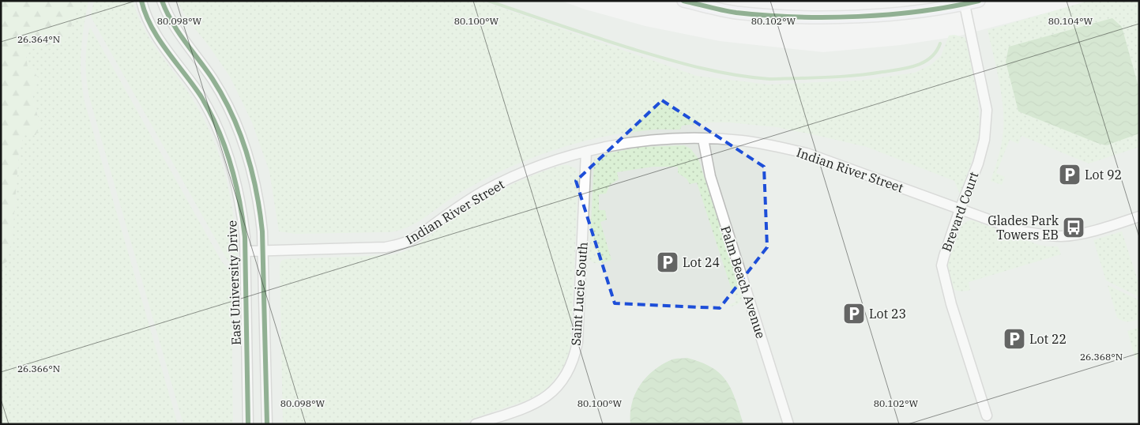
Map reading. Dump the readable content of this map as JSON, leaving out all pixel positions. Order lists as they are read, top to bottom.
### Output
{
  "streets": {
    "street": [
      "Indian River Street",
      "Brevard Court",
      "Palm Beach Avenue",
      "East University Drive",
      "Saint Lucie South"
    ]
  },
  "crossings": [
    ["Indian River Street", "Brevard Court"],
    ["Indian River Street", "Palm Beach Avenue"],
    ["Indian River Street", "East University Drive"],
    ["Indian River Street", "Saint Lucie South"]
  ],
  "places": {
    "parking": [
      "Lot 92",
      "Lot 24",
      "Lot 23",
      "Lot 22"
    ],
    "bus stop": ["Glades Park Towers EB"]
  },
  "coordinates": [
    "80.098°W",
    "80.100°W",
    "80.102°W",
    "80.104°W",
    "26.364°N",
    "26.368°N",
    "26.366°N"
  ]
}
